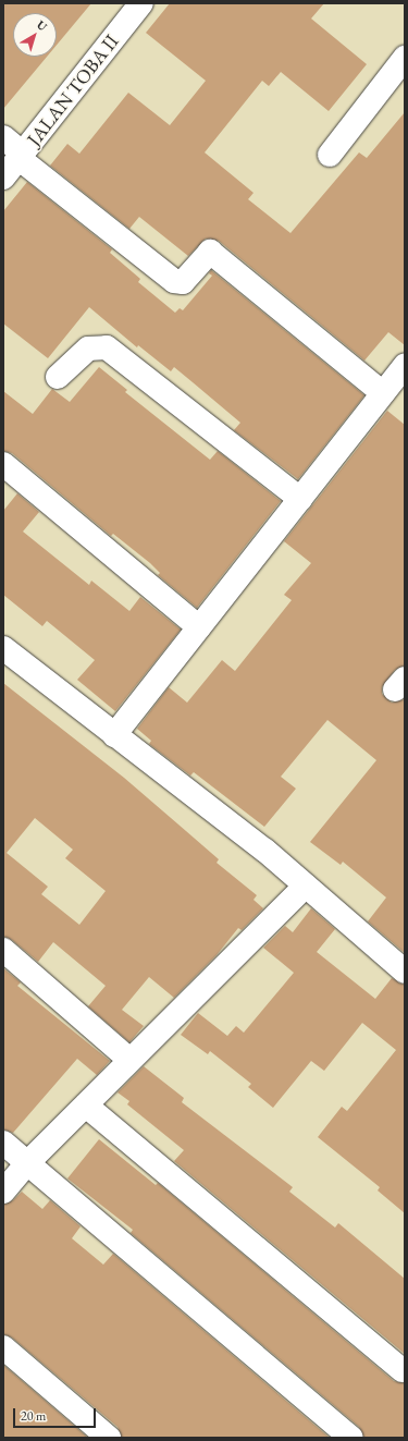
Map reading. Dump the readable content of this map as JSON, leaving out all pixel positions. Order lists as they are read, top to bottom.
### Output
{
  "streets": {
    "street": ["JALAN TOBA II"]
  },
  "scale_bar": "20 m",
  "north": "top right"
}
